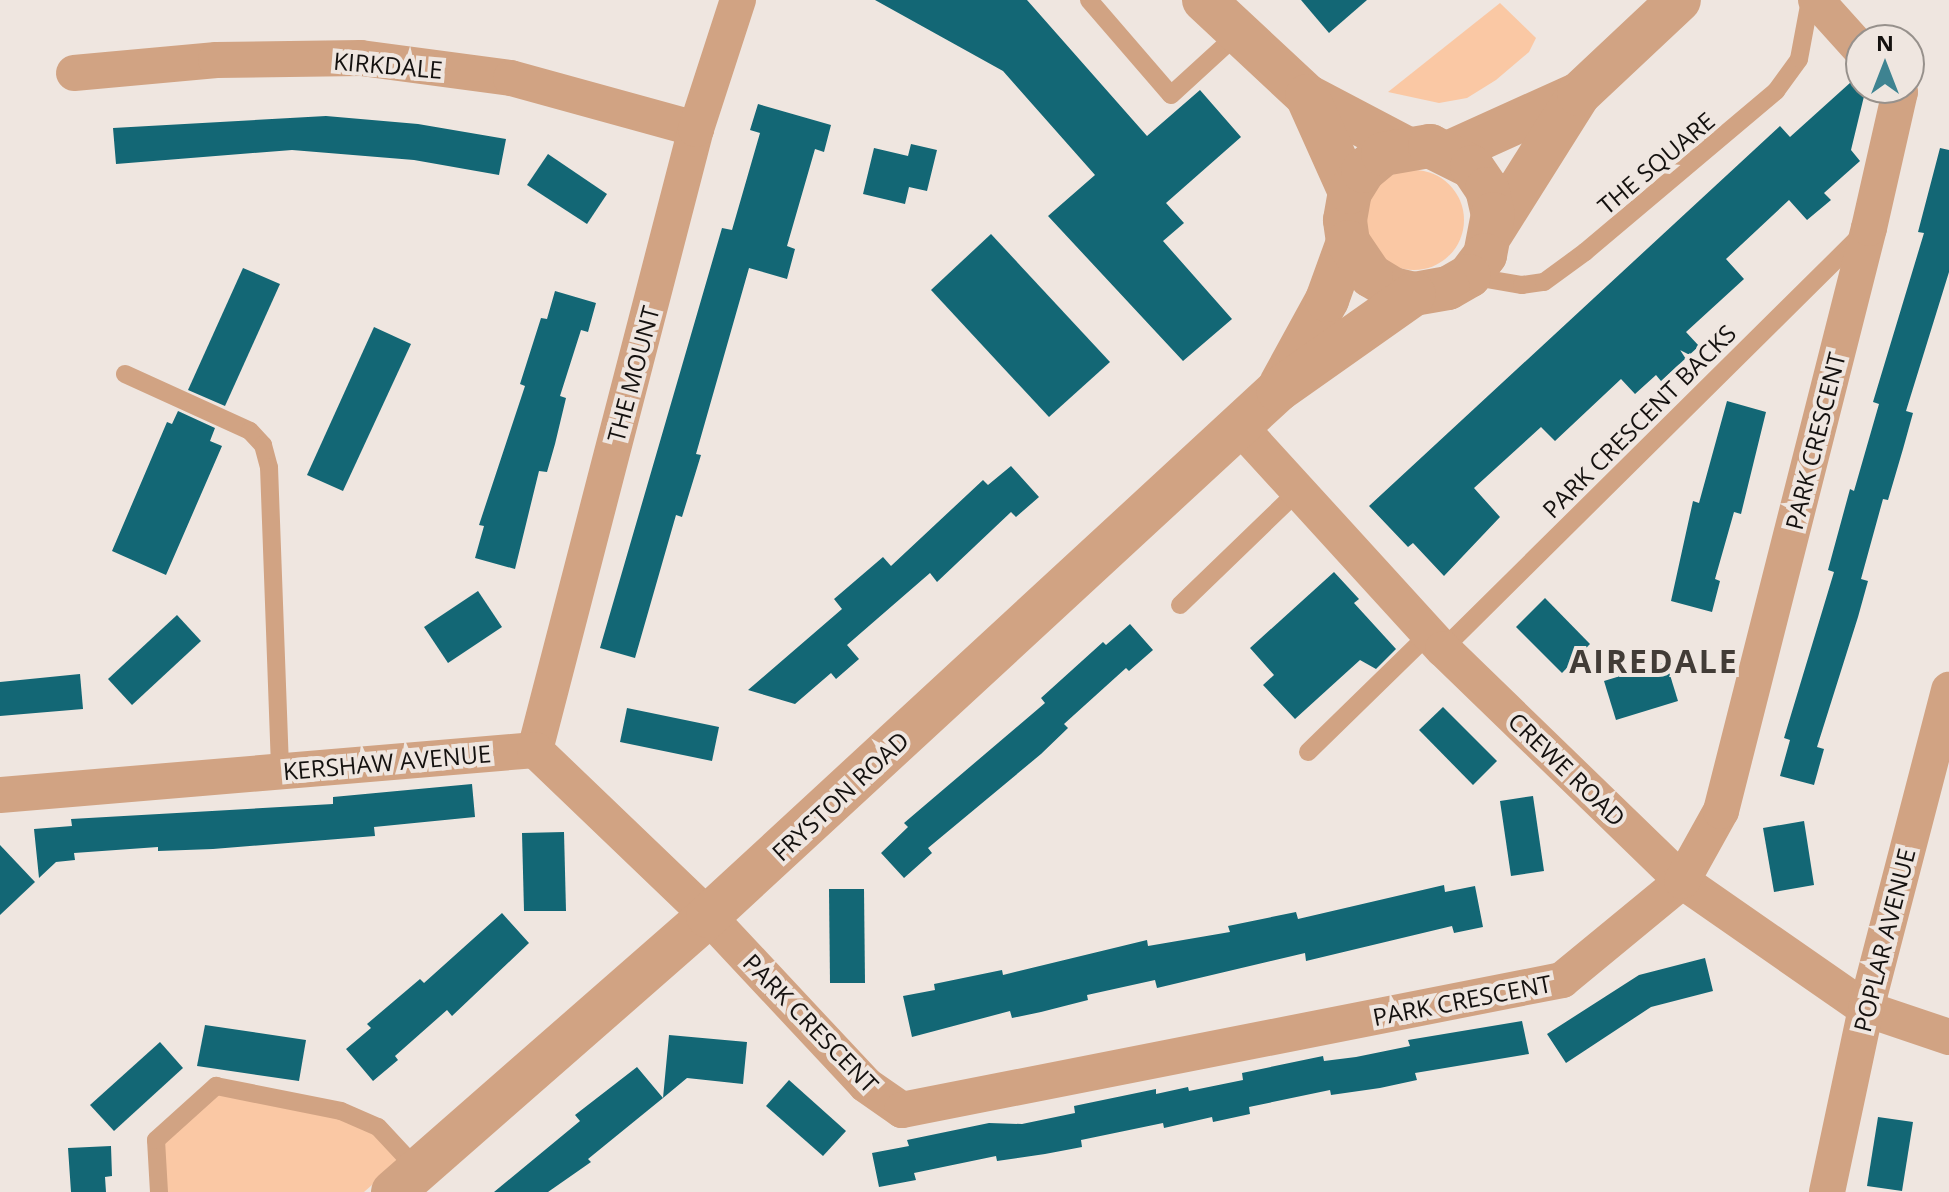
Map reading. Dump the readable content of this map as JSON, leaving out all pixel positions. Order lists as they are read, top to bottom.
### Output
{
  "streets": {
    "street": [
      "KIRKDALE",
      "THE MOUNT",
      "PARK CRESCENT",
      "KERSHAW AVENUE",
      "CREWE ROAD",
      "FRYSTON ROAD",
      "POPLAR AVENUE"
    ],
    "lane": ["THE SQUARE", "PARK CRESCENT BACKS"]
  },
  "crossings": [
    ["KIRKDALE", "THE MOUNT"],
    ["THE SQUARE", "FRYSTON ROAD"],
    ["THE MOUNT", "KERSHAW AVENUE"],
    ["PARK CRESCENT BACKS", "PARK CRESCENT"],
    ["PARK CRESCENT BACKS", "CREWE ROAD"],
    ["PARK CRESCENT", "CREWE ROAD"],
    ["PARK CRESCENT", "FRYSTON ROAD"],
    ["CREWE ROAD", "FRYSTON ROAD"],
    ["CREWE ROAD", "POPLAR AVENUE"]
  ],
  "districts": ["AIREDALE"],
  "north": "top"
}
